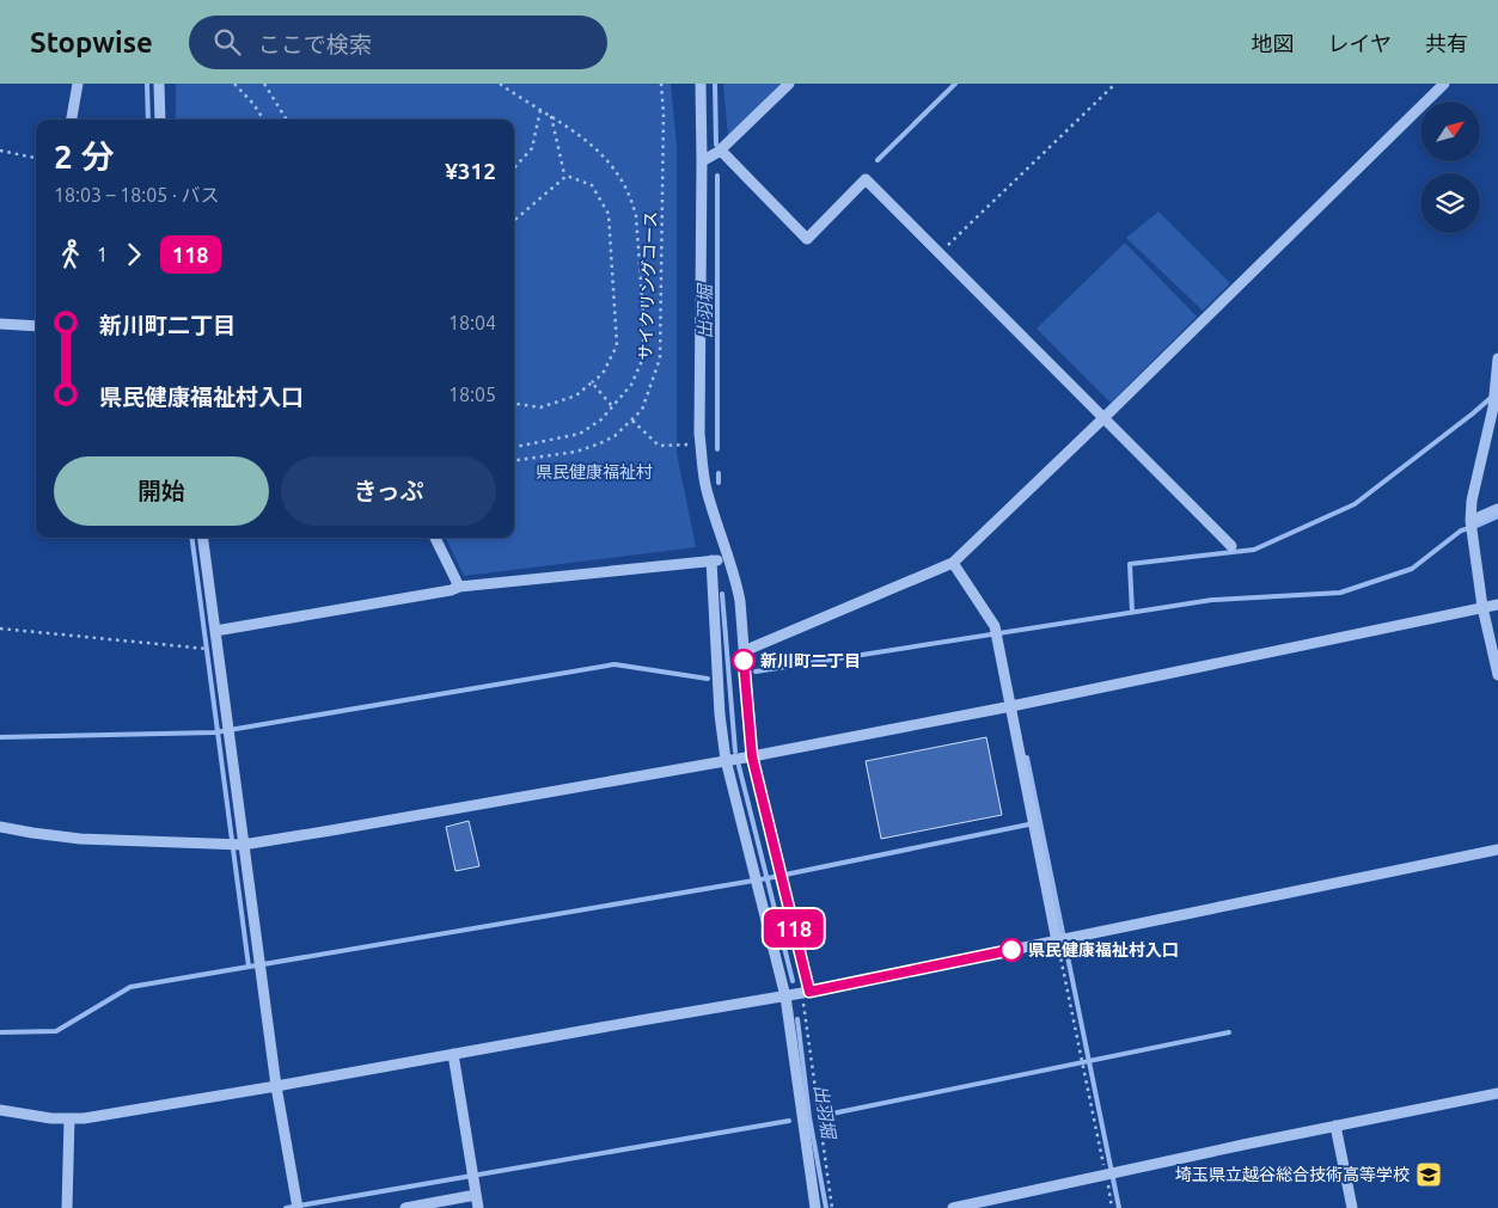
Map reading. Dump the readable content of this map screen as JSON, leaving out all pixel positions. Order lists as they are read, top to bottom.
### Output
{
  "streets": {
    "path": ["サイクリングコース"]
  },
  "water": ["出羽堀"],
  "parks": ["県民健康福祉村"],
  "places": {
    "other": ["新川町二丁目", "県民健康福祉村入口"],
    "school or university": ["埼玉県立越谷総合技術高等学校"]
  },
  "lines": ["bus line 118"],
  "north": "top right",
  "page": {
    "header": "Stopwise",
    "search": "ここで検索",
    "nav": ["地図", "レイヤ", "共有"],
    "on_map": "118",
    "heading": ["2 分", "18:03 – 18:05 · バス", "¥312"],
    "legs": ["1", "118"],
    "list": [
      {
        "name": "新川町二丁目",
        "value": "18:04"
      },
      {
        "name": "県民健康福祉村入口",
        "value": "18:05"
      }
    ],
    "buttons": ["開始", "きっぷ"]
  }
}
